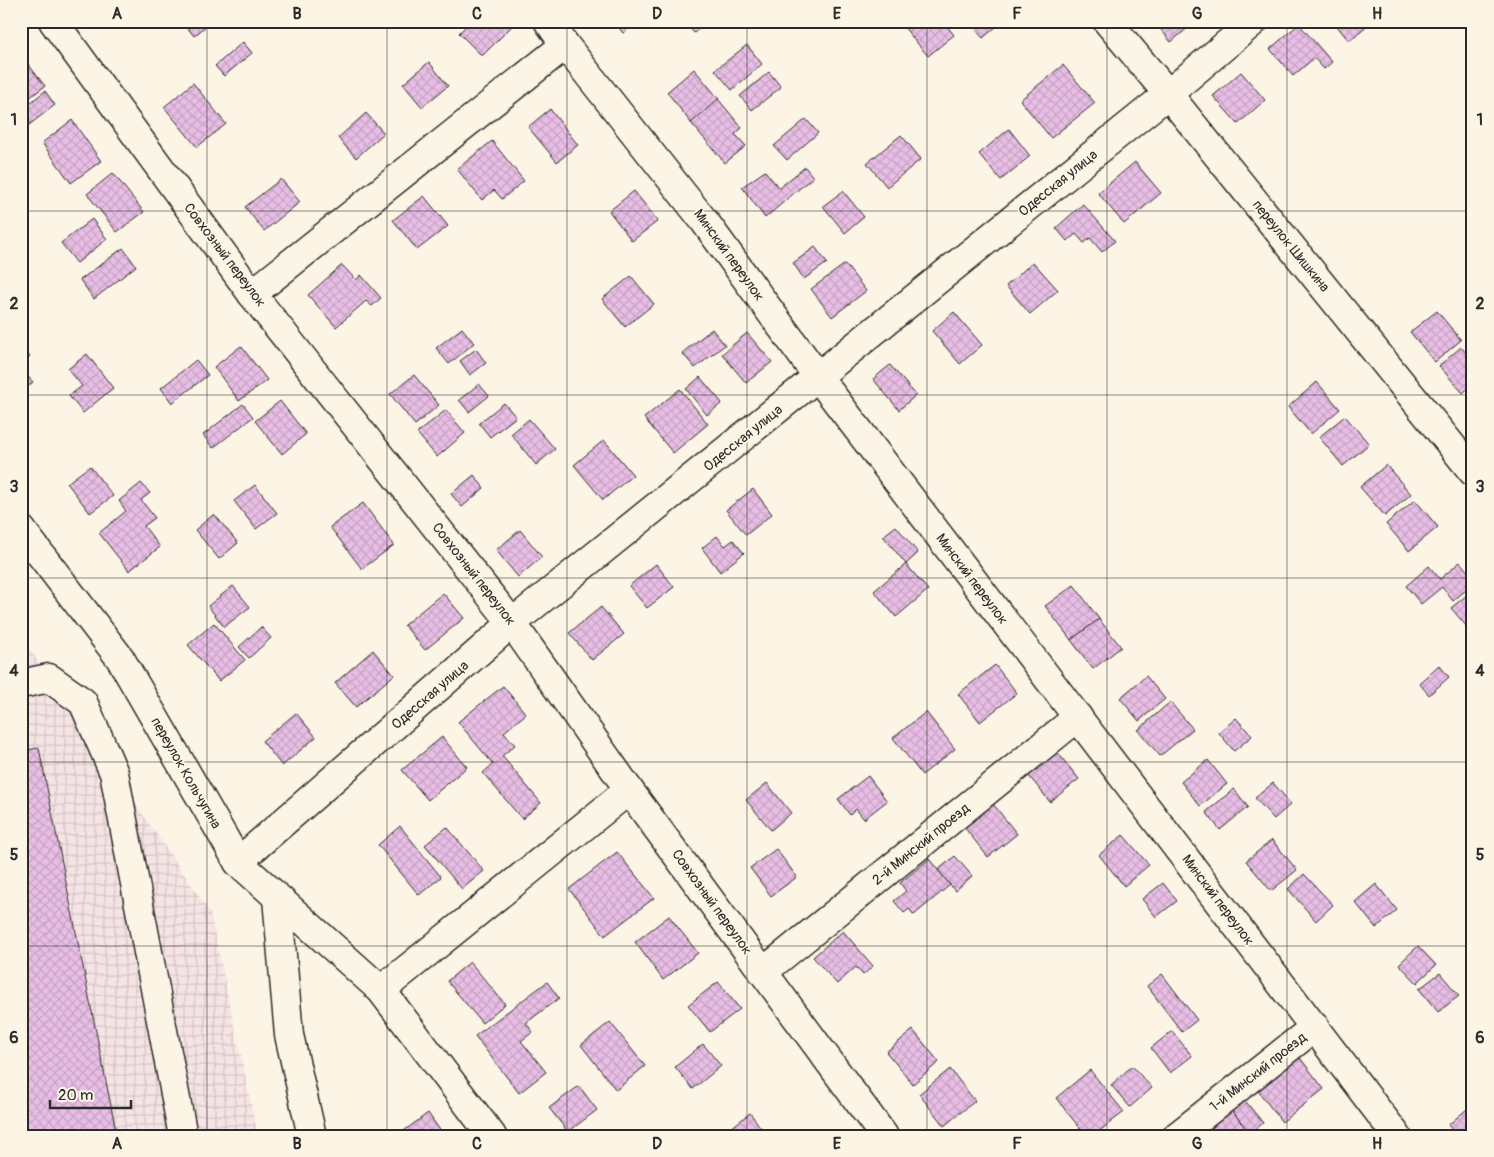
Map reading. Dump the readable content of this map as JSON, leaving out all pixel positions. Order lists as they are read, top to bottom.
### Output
{
  "streets": {
    "street": [
      "Одесская улица",
      "переулок Шишкина",
      "Совхозный переулок",
      "Минский переулок",
      "переулок Кольчугина",
      "2-й Минский проезд",
      "1-й Минский проезд"
    ]
  },
  "crossings": [
    ["Одесская улица", "переулок Шишкина"],
    ["Одесская улица", "Совхозный переулок"],
    ["Одесская улица", "Минский переулок"],
    ["Одесская улица", "переулок Кольчугина"],
    ["Совхозный переулок", "2-й Минский проезд"],
    ["Минский переулок", "2-й Минский проезд"],
    ["Минский переулок", "1-й Минский проезд"]
  ],
  "scale_bar": "20 m",
  "grid": {
    "columns": [
      "A",
      "B",
      "C",
      "D",
      "E",
      "F",
      "G",
      "H"
    ],
    "rows": [
      "1",
      "2",
      "3",
      "4",
      "5",
      "6"
    ]
  }
}
